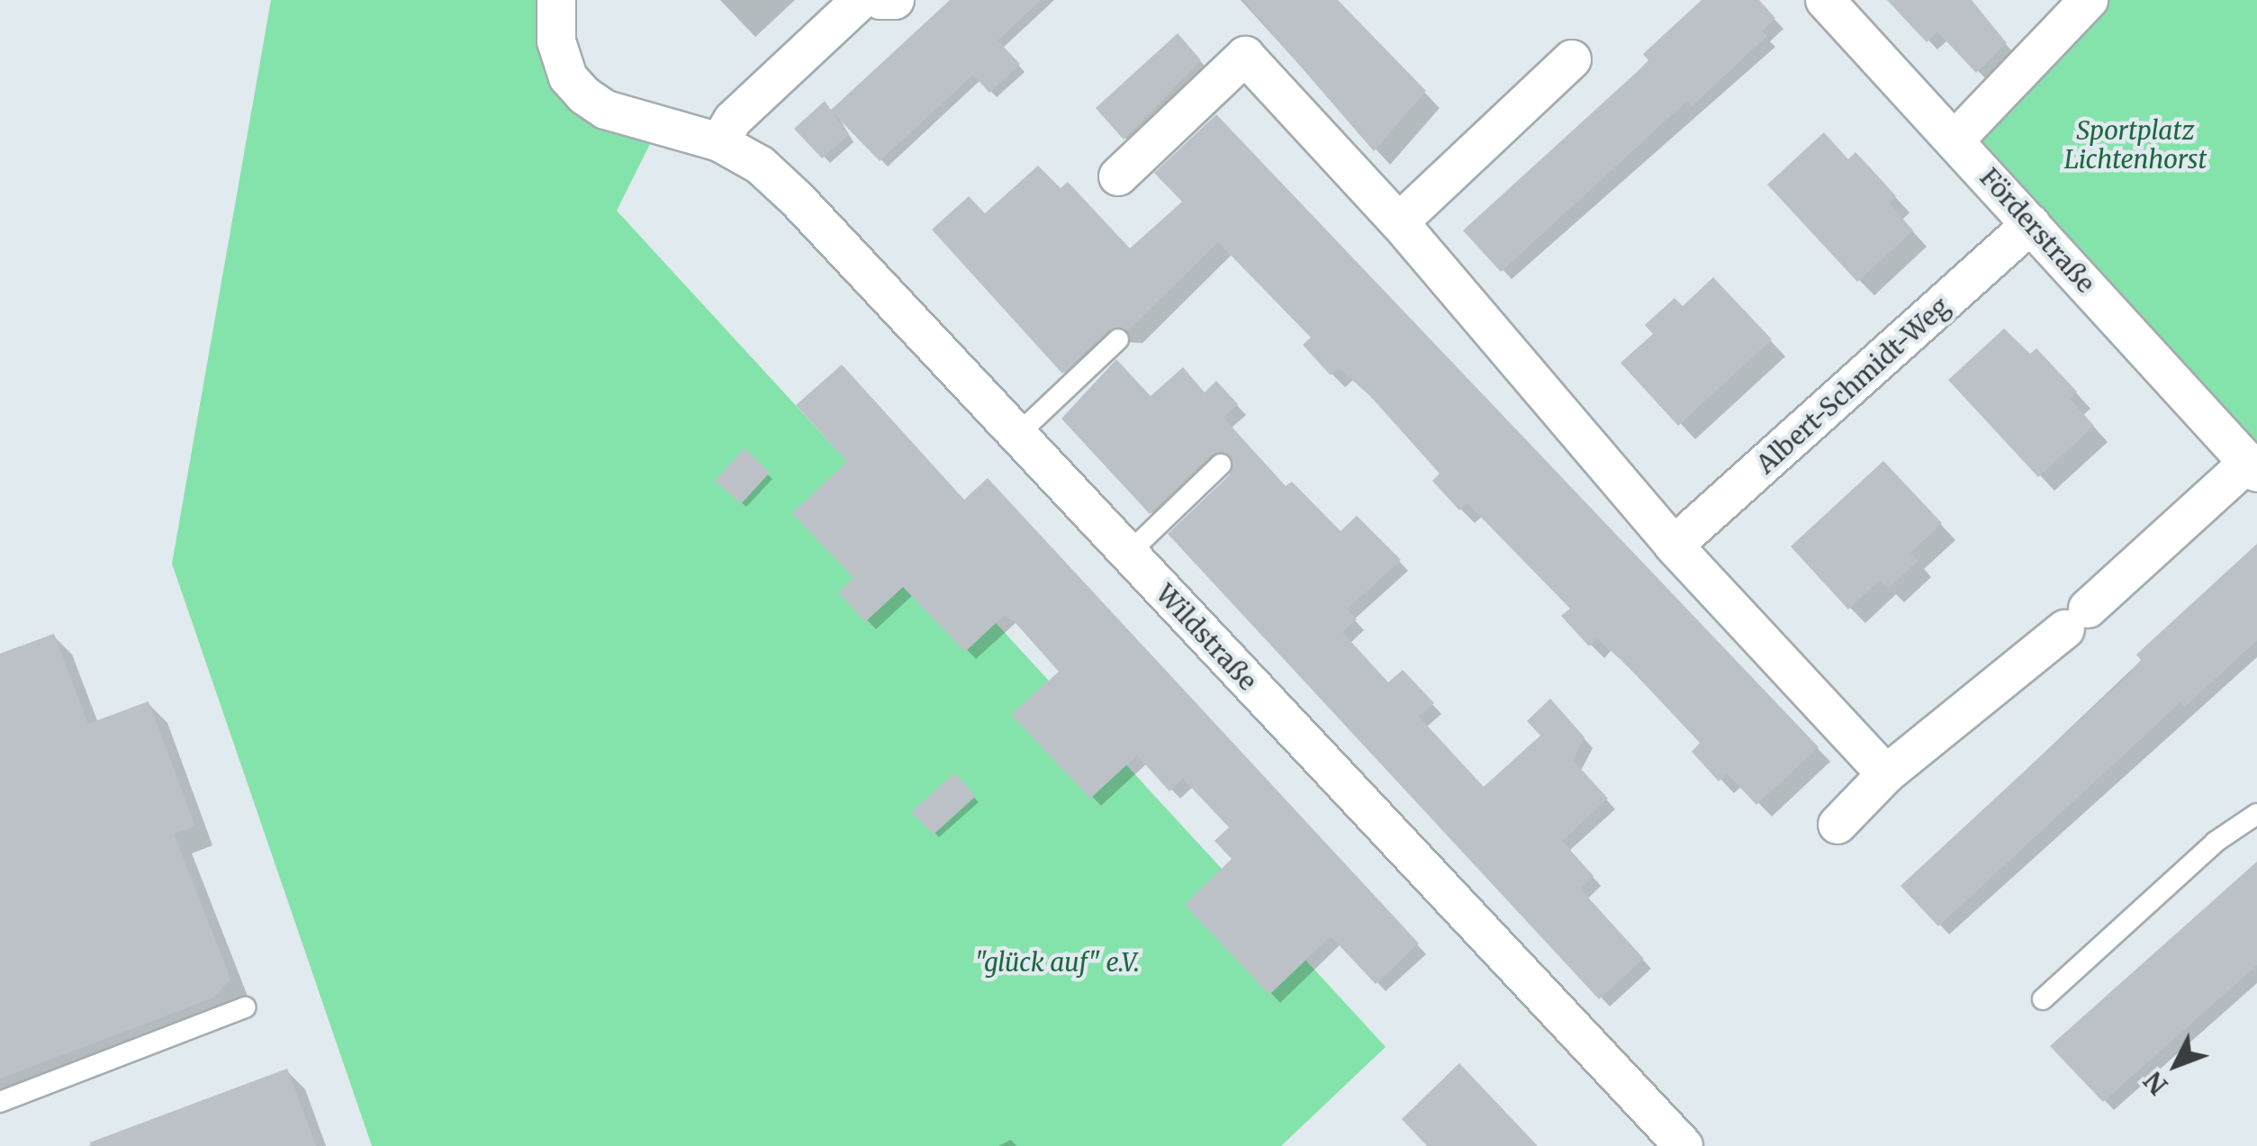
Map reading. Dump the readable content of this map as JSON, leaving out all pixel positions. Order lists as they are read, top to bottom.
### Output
{
  "streets": {
    "street": ["Förderstraße", "Albert-Schmidt-Weg", "Wildstraße"]
  },
  "crossings": [
    ["Förderstraße", "Albert-Schmidt-Weg"]
  ],
  "parks": ["Sportplatz Lichtenhorst", "\"glück auf\" e.V."],
  "north": "bottom left"
}
